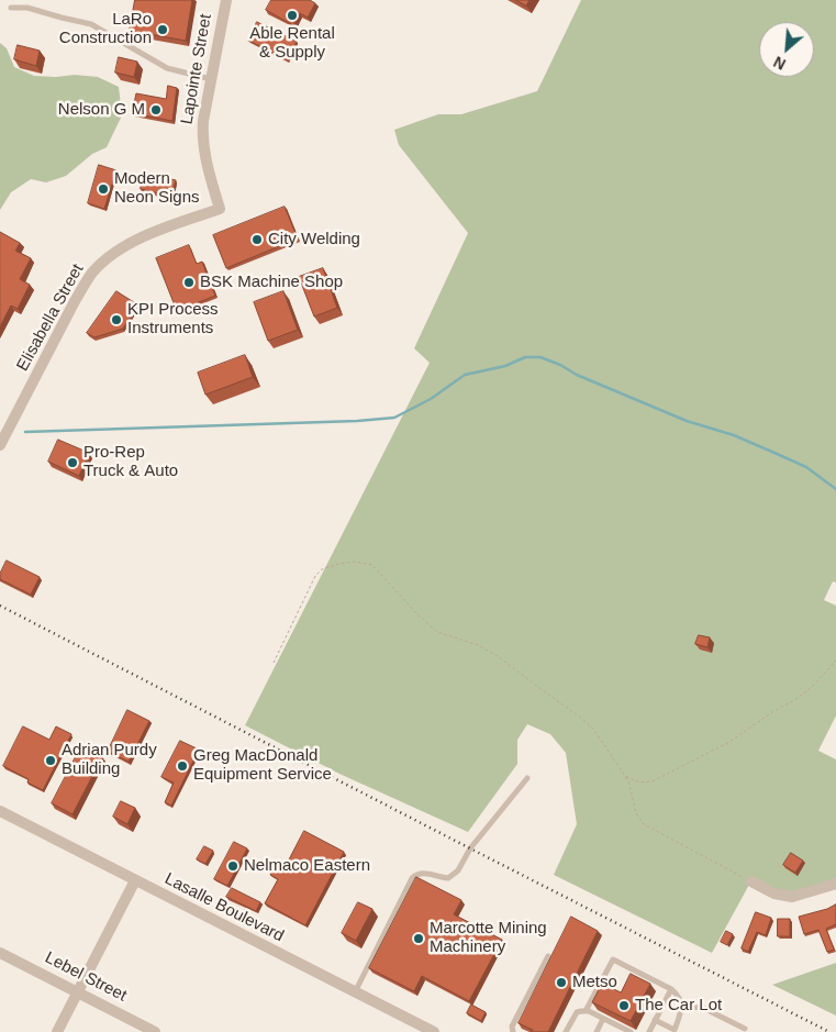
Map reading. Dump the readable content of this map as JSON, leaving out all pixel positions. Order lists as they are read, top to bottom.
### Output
{
  "streets": {
    "street": [
      "Lapointe Street",
      "Elisabella Street",
      "Lasalle Boulevard",
      "Lebel Street"
    ]
  },
  "crossings": [
    ["Lapointe Street", "Elisabella Street"]
  ],
  "places": [
    "Able Rental & Supply",
    "LaRo Construction",
    "Nelson G M",
    "Modern Neon Signs",
    "City Welding",
    "BSK Machine Shop",
    "KPI Process Instruments",
    "Pro-Rep Truck & Auto",
    "Adrian Purdy Building",
    "Greg MacDonald Equipment Service",
    "Nelmaco Eastern",
    "Marcotte Mining Machinery",
    "Metso",
    "The Car Lot"
  ],
  "north": "bottom left"
}
